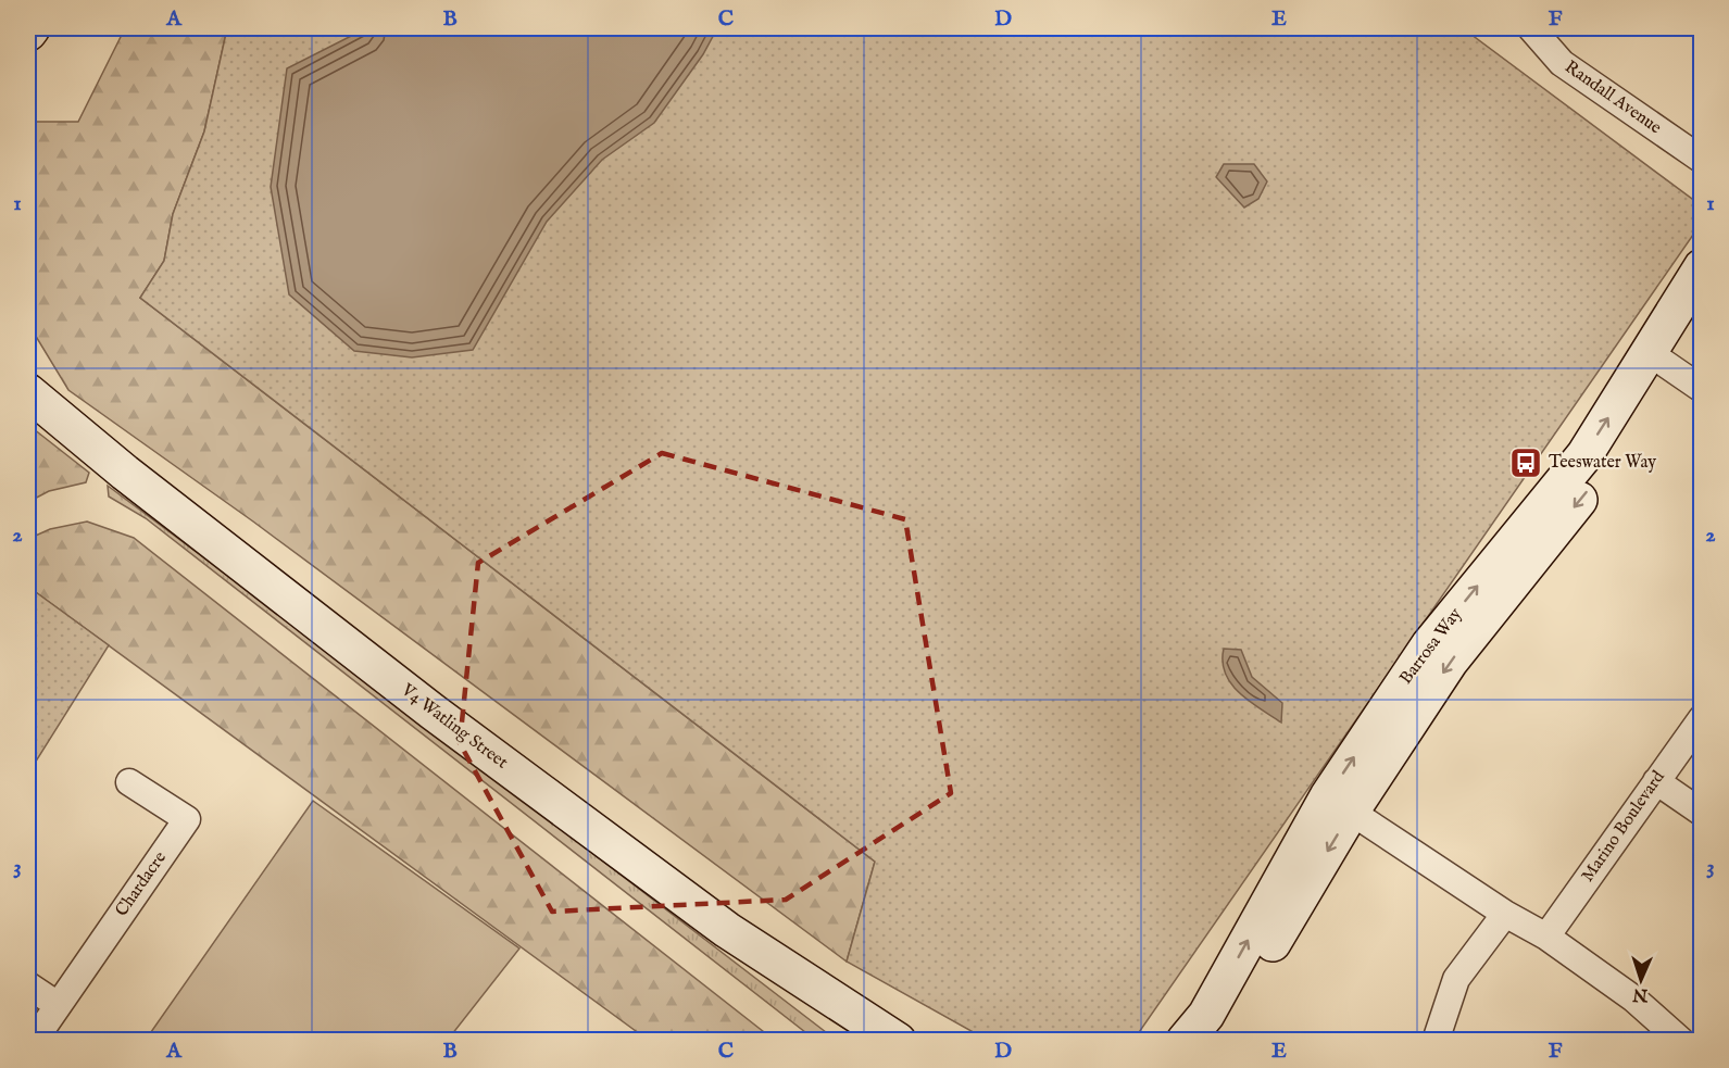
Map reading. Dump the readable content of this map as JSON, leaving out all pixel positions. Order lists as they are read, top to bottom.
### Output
{
  "streets": {
    "street": [
      "Randall Avenue",
      "Barrosa Way",
      "V4 Watling Street",
      "Marino Boulevard",
      "Chardacre"
    ]
  },
  "places": {
    "bus stop": ["Teeswater Way"]
  },
  "north": "bottom",
  "grid": {
    "columns": [
      "A",
      "B",
      "C",
      "D",
      "E",
      "F"
    ],
    "rows": ["1", "2", "3"]
  }
}
